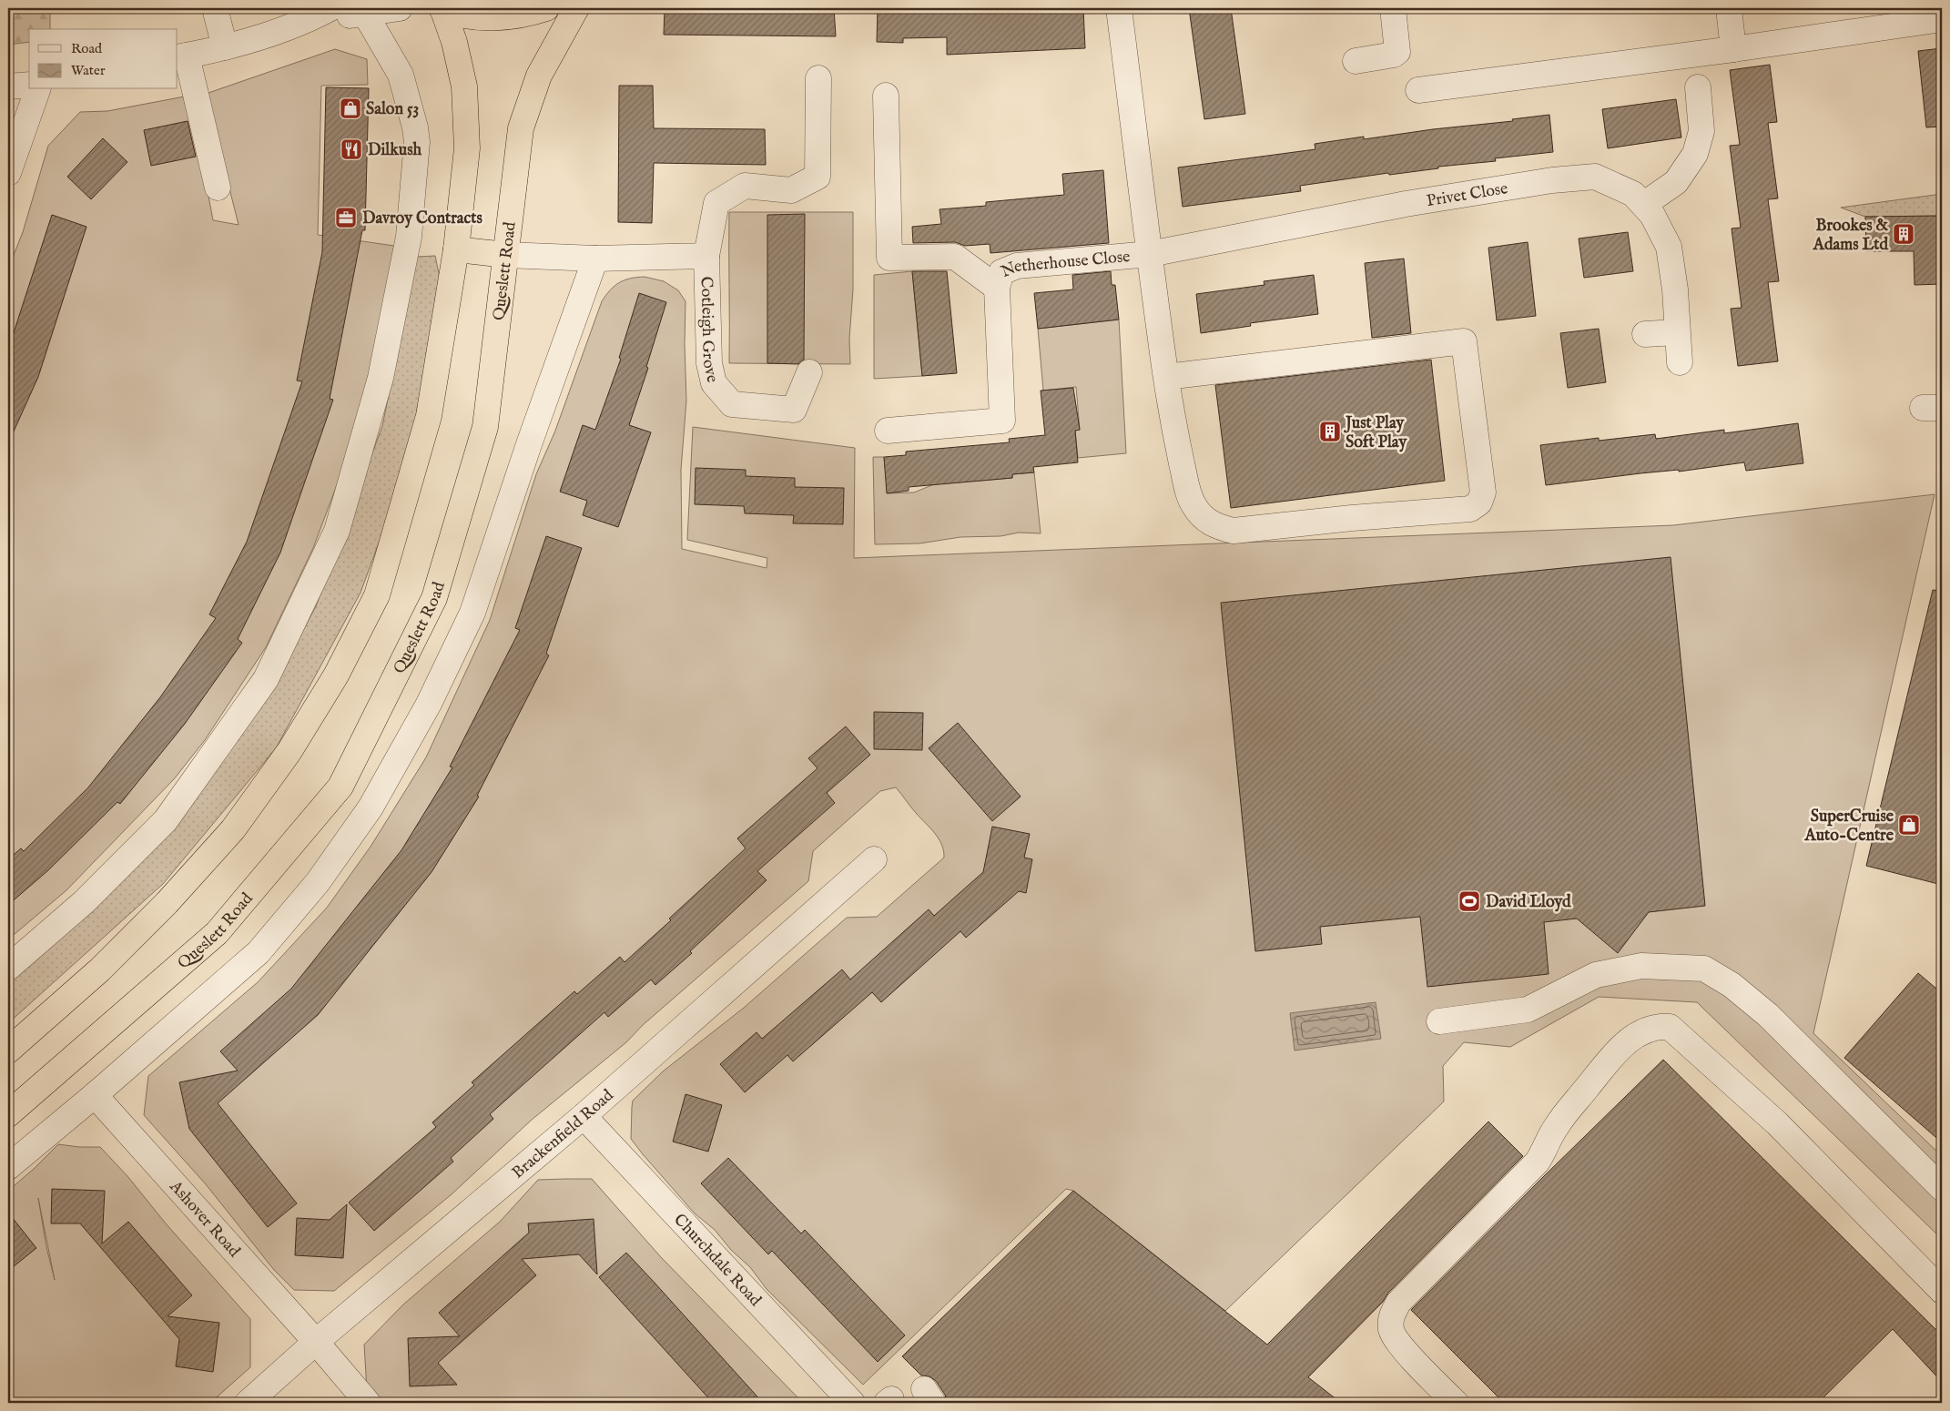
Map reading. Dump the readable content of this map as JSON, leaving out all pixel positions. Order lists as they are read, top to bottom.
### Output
{
  "streets": {
    "highway": ["Queslett Road"],
    "street": [
      "Privet Close",
      "Netherhouse Close",
      "Cotleigh Grove",
      "Brackenfield Road",
      "Ashover Road",
      "Churchdale Road"
    ]
  },
  "crossings": [
    ["Privet Close", "Netherhouse Close"],
    ["Queslett Road", "Cotleigh Grove"],
    ["Brackenfield Road", "Ashover Road"],
    ["Brackenfield Road", "Churchdale Road"]
  ],
  "places": {
    "shop": ["Salon 53", "SuperCruise Auto-Centre"],
    "restaurant": ["Dilkush"],
    "office": ["Davroy Contracts"],
    "building": ["Brookes & Adams Ltd", "Just Play Soft Play"],
    "sports": ["David Lloyd"]
  },
  "legend": ["Road", "Water"]
}
